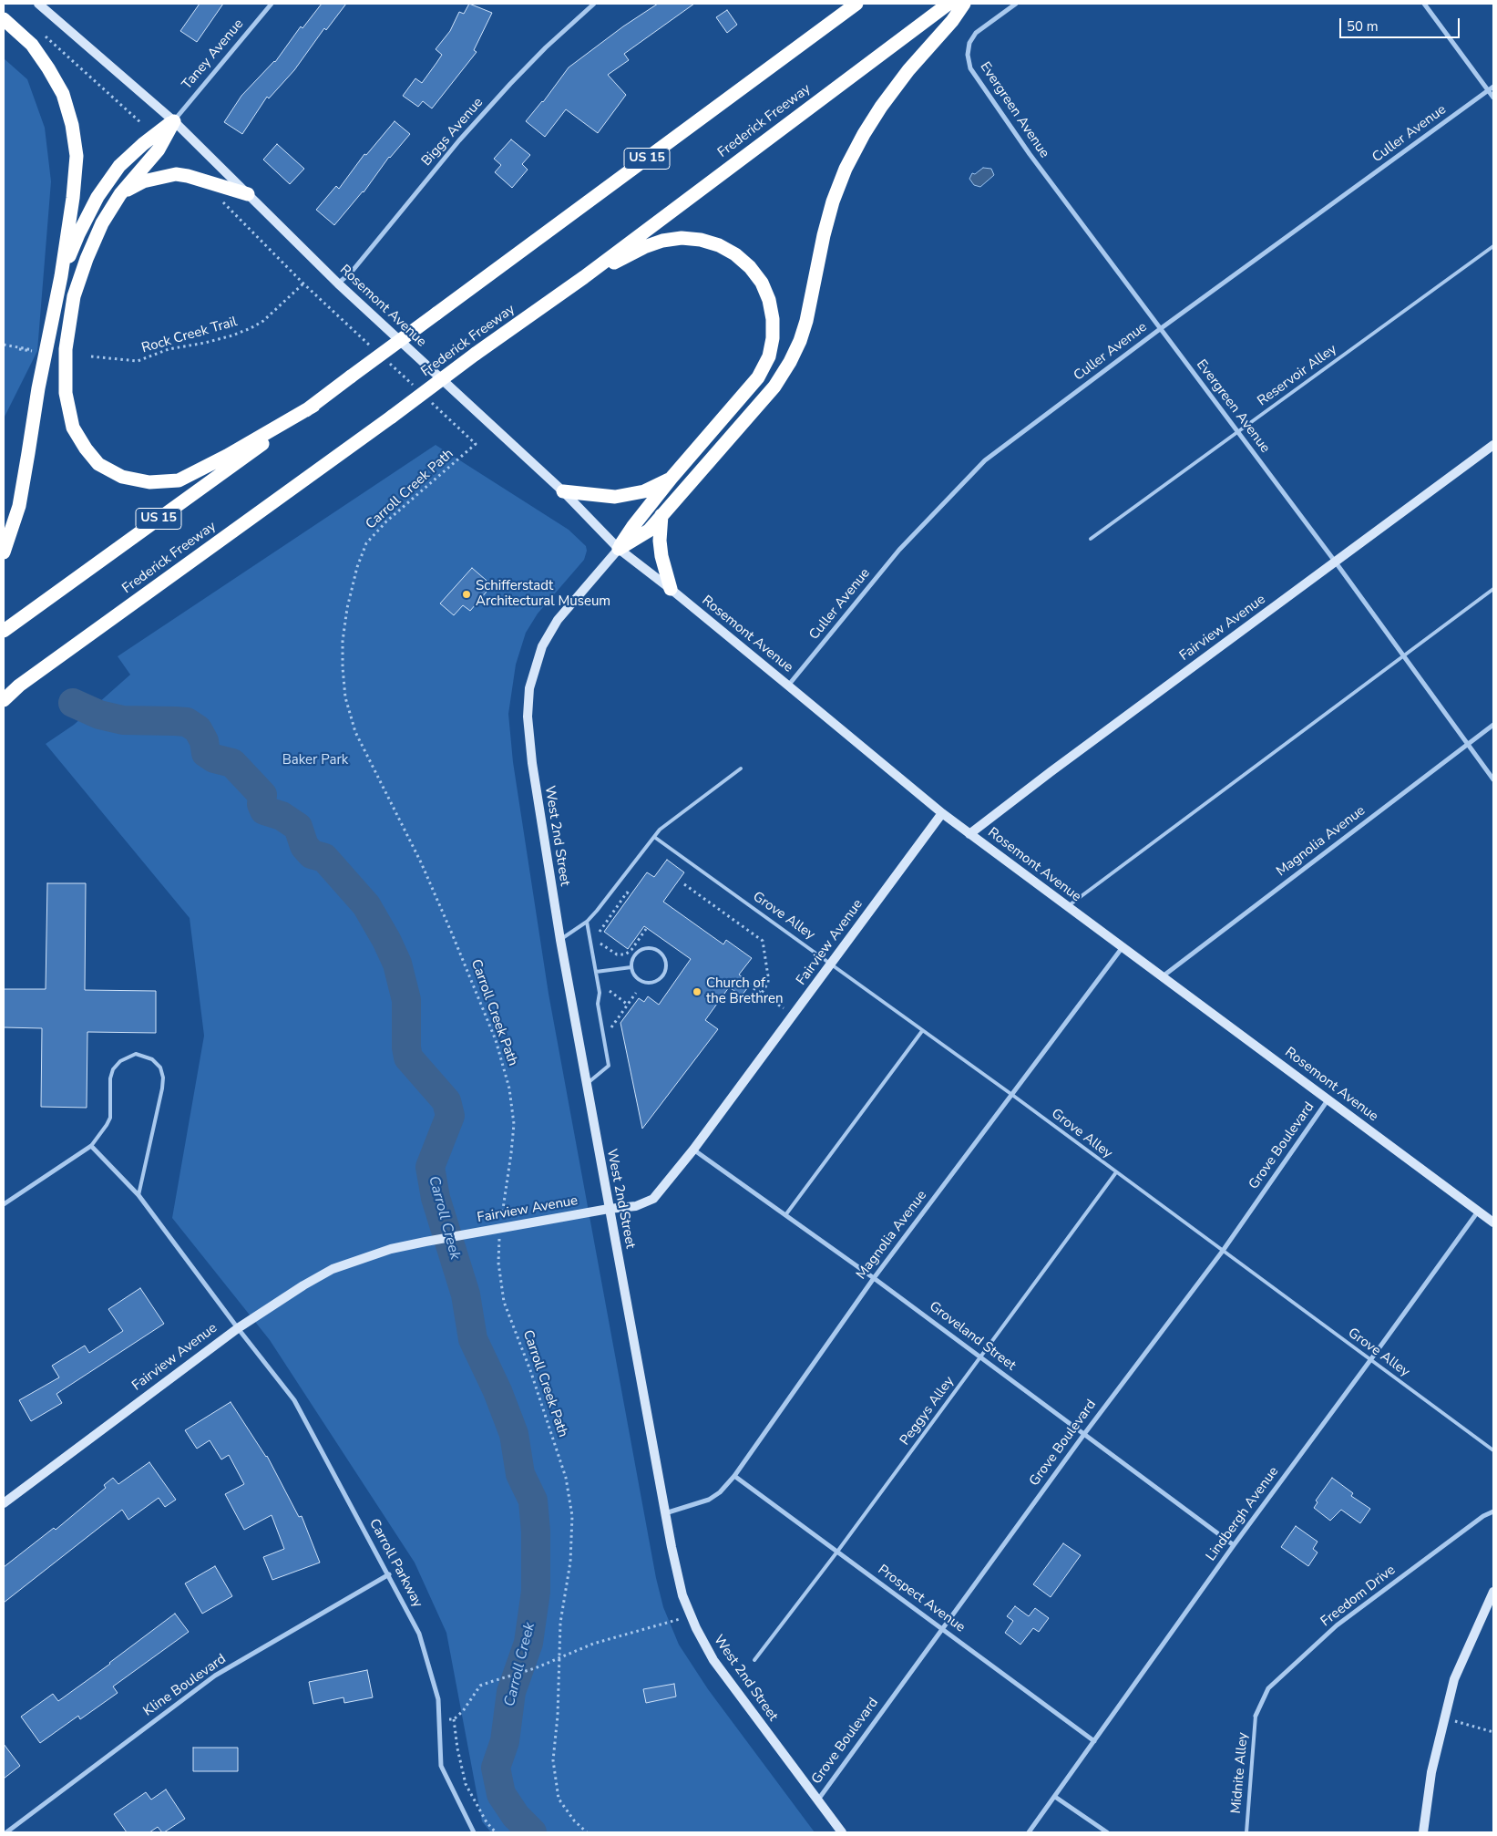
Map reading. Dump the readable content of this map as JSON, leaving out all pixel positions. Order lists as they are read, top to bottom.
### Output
{
  "streets": {
    "highway": ["Frederick Freeway", "US 15"],
    "street": [
      "Taney Avenue",
      "Evergreen Avenue",
      "Biggs Avenue",
      "Culler Avenue",
      "Rosemont Avenue",
      "Fairview Avenue",
      "West 2nd Street",
      "Magnolia Avenue",
      "Grove Boulevard",
      "Groveland Street",
      "Lindbergh Avenue",
      "Carroll Parkway",
      "Freedom Drive",
      "Prospect Avenue",
      "Kline Boulevard"
    ],
    "lane": [
      "Reservoir Alley",
      "Grove Alley",
      "Peggys Alley",
      "Midnite Alley"
    ],
    "path": ["Rock Creek Trail", "Carroll Creek Path"]
  },
  "crossings": [
    ["Taney Avenue", "Rosemont Avenue"],
    ["Evergreen Avenue", "Culler Avenue"],
    ["Evergreen Avenue", "Reservoir Alley"],
    ["Evergreen Avenue", "Fairview Avenue"],
    ["Evergreen Avenue", "Magnolia Avenue"],
    ["Biggs Avenue", "Rosemont Avenue"],
    ["Culler Avenue", "Rosemont Avenue"],
    ["Rosemont Avenue", "Fairview Avenue"],
    ["Rosemont Avenue", "West 2nd Street"],
    ["Rosemont Avenue", "Magnolia Avenue"],
    ["Rosemont Avenue", "Grove Boulevard"],
    ["Rosemont Avenue", "Lindbergh Avenue"],
    ["Carroll Creek Path", "Fairview Avenue"],
    ["Fairview Avenue", "West 2nd Street"],
    ["Fairview Avenue", "Grove Alley"],
    ["Fairview Avenue", "Groveland Street"],
    ["Fairview Avenue", "Carroll Parkway"],
    ["West 2nd Street", "Magnolia Avenue"],
    ["West 2nd Street", "Grove Boulevard"],
    ["Magnolia Avenue", "Grove Alley"],
    ["Magnolia Avenue", "Groveland Street"],
    ["Magnolia Avenue", "Prospect Avenue"],
    ["Grove Alley", "Grove Boulevard"],
    ["Grove Alley", "Peggys Alley"],
    ["Grove Alley", "Lindbergh Avenue"],
    ["Grove Boulevard", "Groveland Street"],
    ["Grove Boulevard", "Prospect Avenue"],
    ["Groveland Street", "Peggys Alley"],
    ["Groveland Street", "Lindbergh Avenue"],
    ["Peggys Alley", "Prospect Avenue"],
    ["Lindbergh Avenue", "Prospect Avenue"],
    ["Carroll Parkway", "Kline Boulevard"],
    ["Freedom Drive", "Midnite Alley"]
  ],
  "water": ["Carroll Creek"],
  "parks": ["Baker Park"],
  "places": ["Schifferstadt Architectural Museum", "Church of the Brethren"],
  "scale_bar": "50 m"
}
